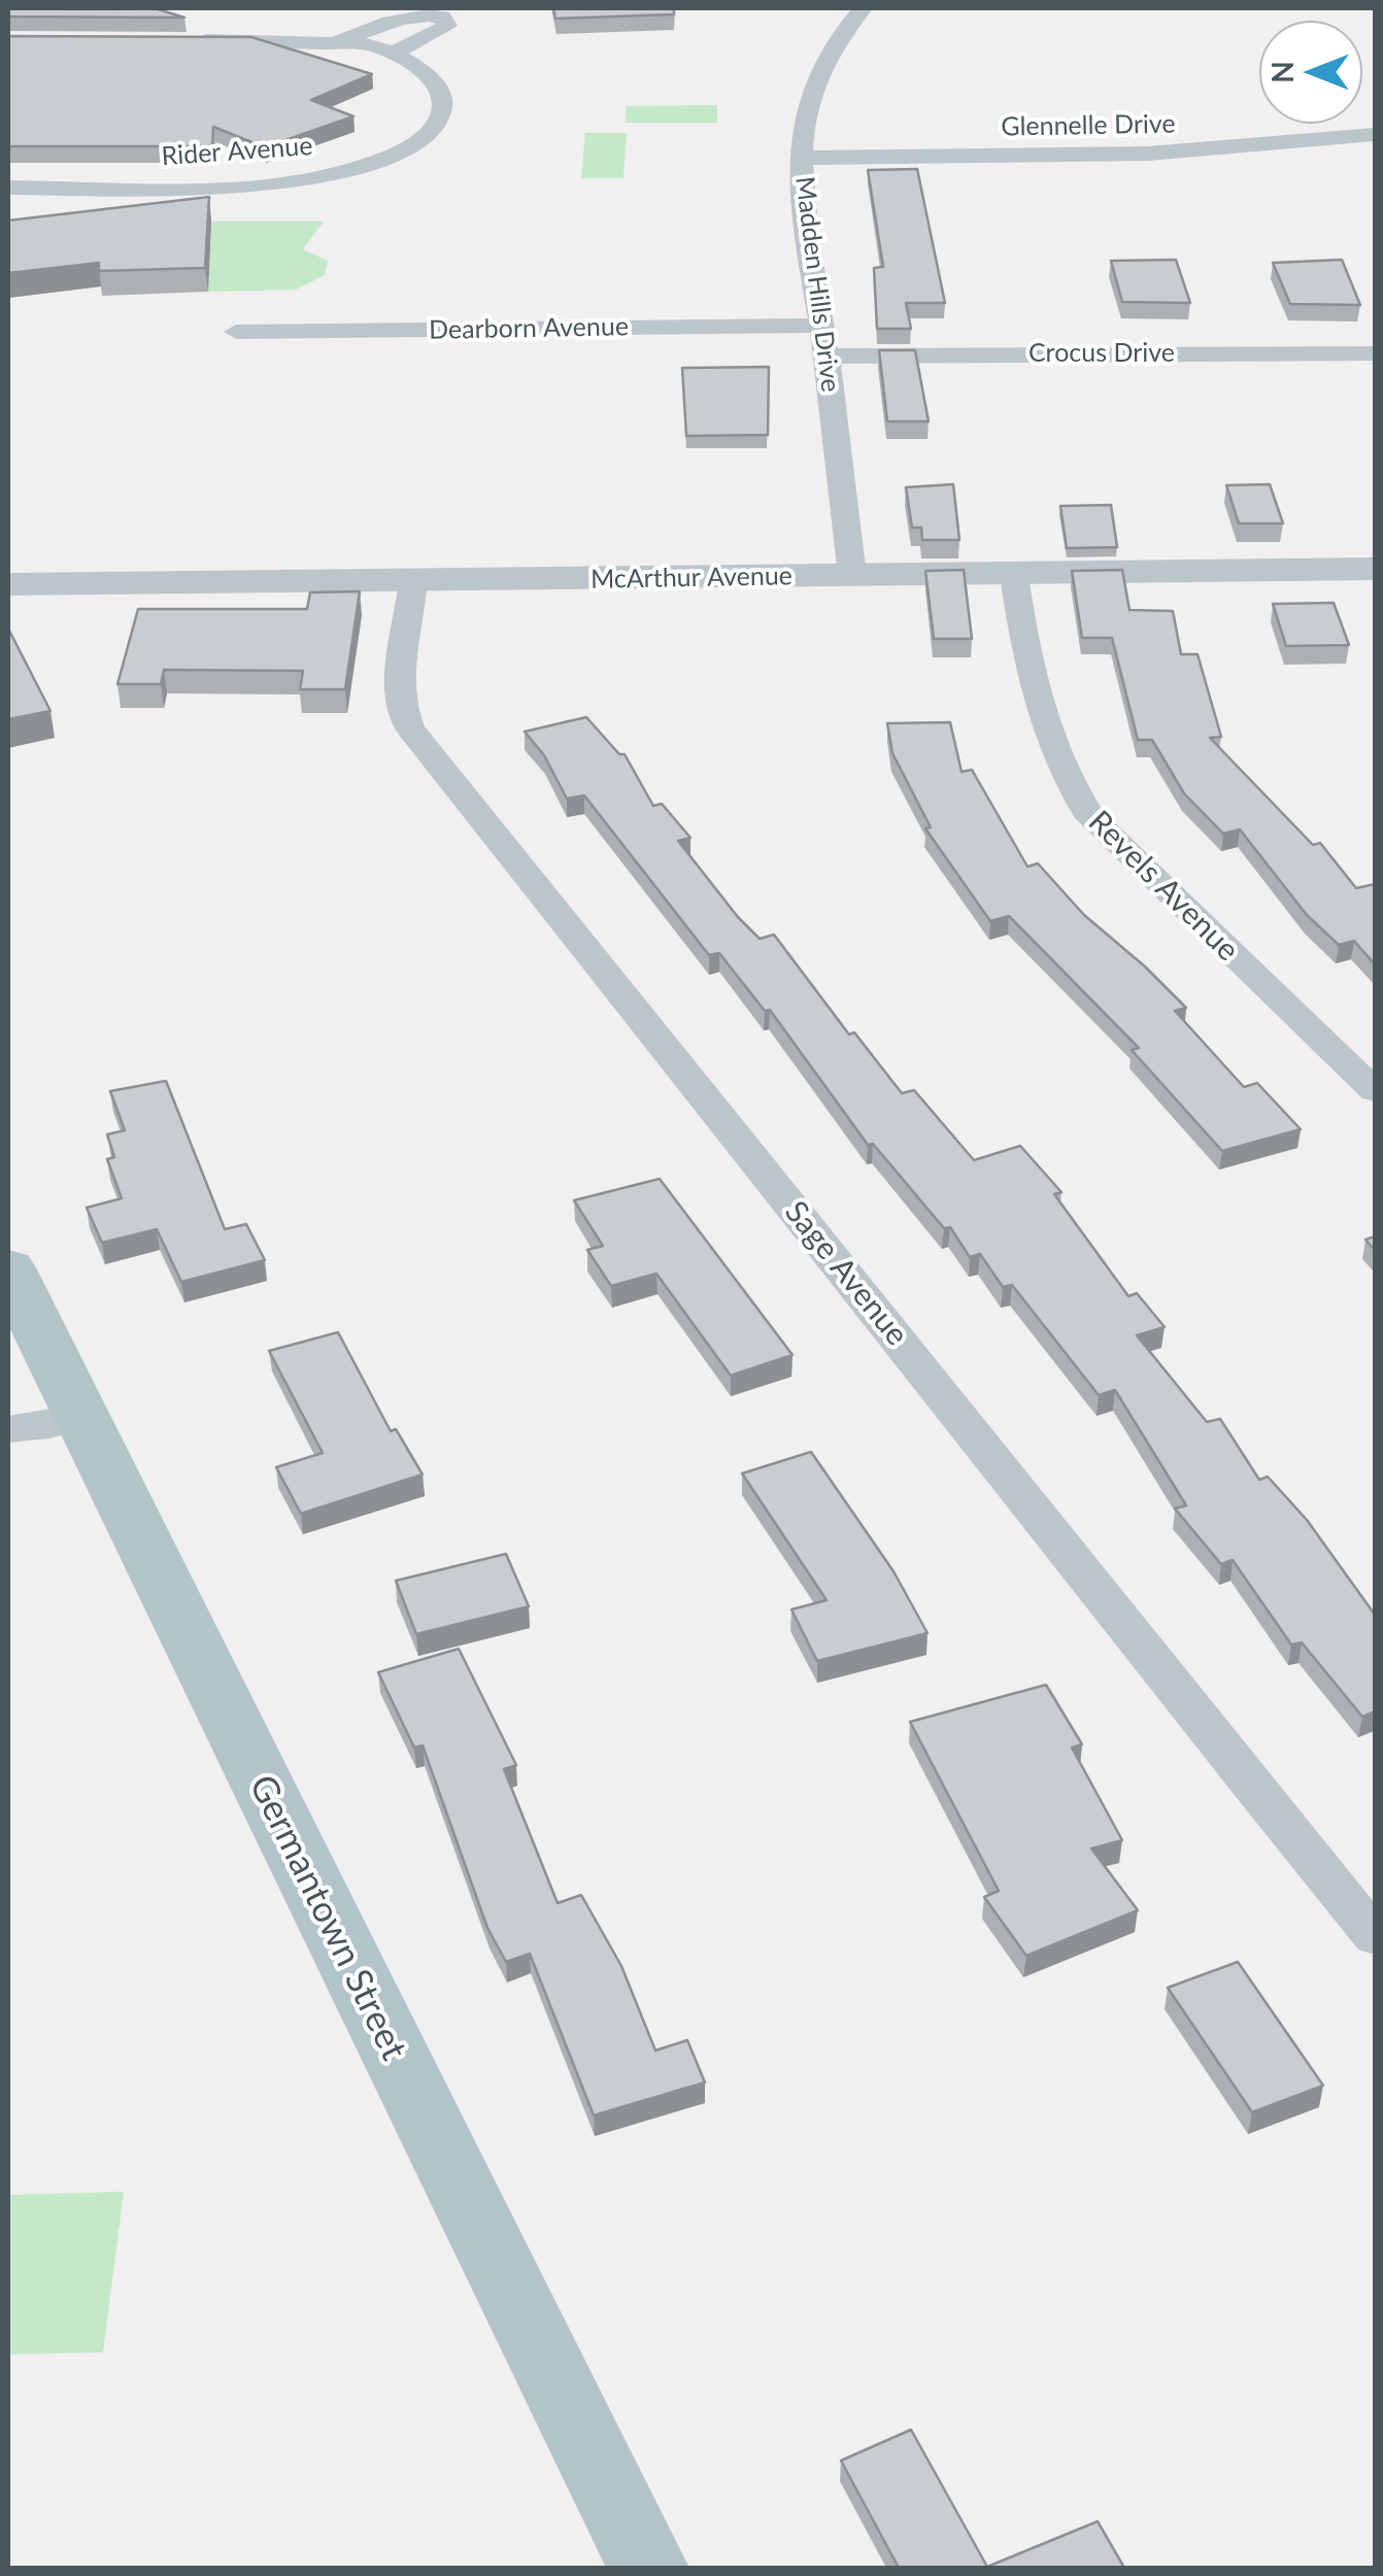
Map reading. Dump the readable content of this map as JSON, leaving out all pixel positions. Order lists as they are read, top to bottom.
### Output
{
  "streets": {
    "main road": ["Germantown Street"],
    "street": [
      "Glennelle Drive",
      "Rider Avenue",
      "Madden Hills Drive",
      "Dearborn Avenue",
      "Crocus Drive",
      "McArthur Avenue",
      "Revels Avenue",
      "Sage Avenue"
    ]
  },
  "crossings": [
    ["Glennelle Drive", "Madden Hills Drive"],
    ["Madden Hills Drive", "Dearborn Avenue"],
    ["Madden Hills Drive", "Crocus Drive"],
    ["Madden Hills Drive", "McArthur Avenue"],
    ["McArthur Avenue", "Revels Avenue"],
    ["McArthur Avenue", "Sage Avenue"]
  ],
  "north": "left"
}
